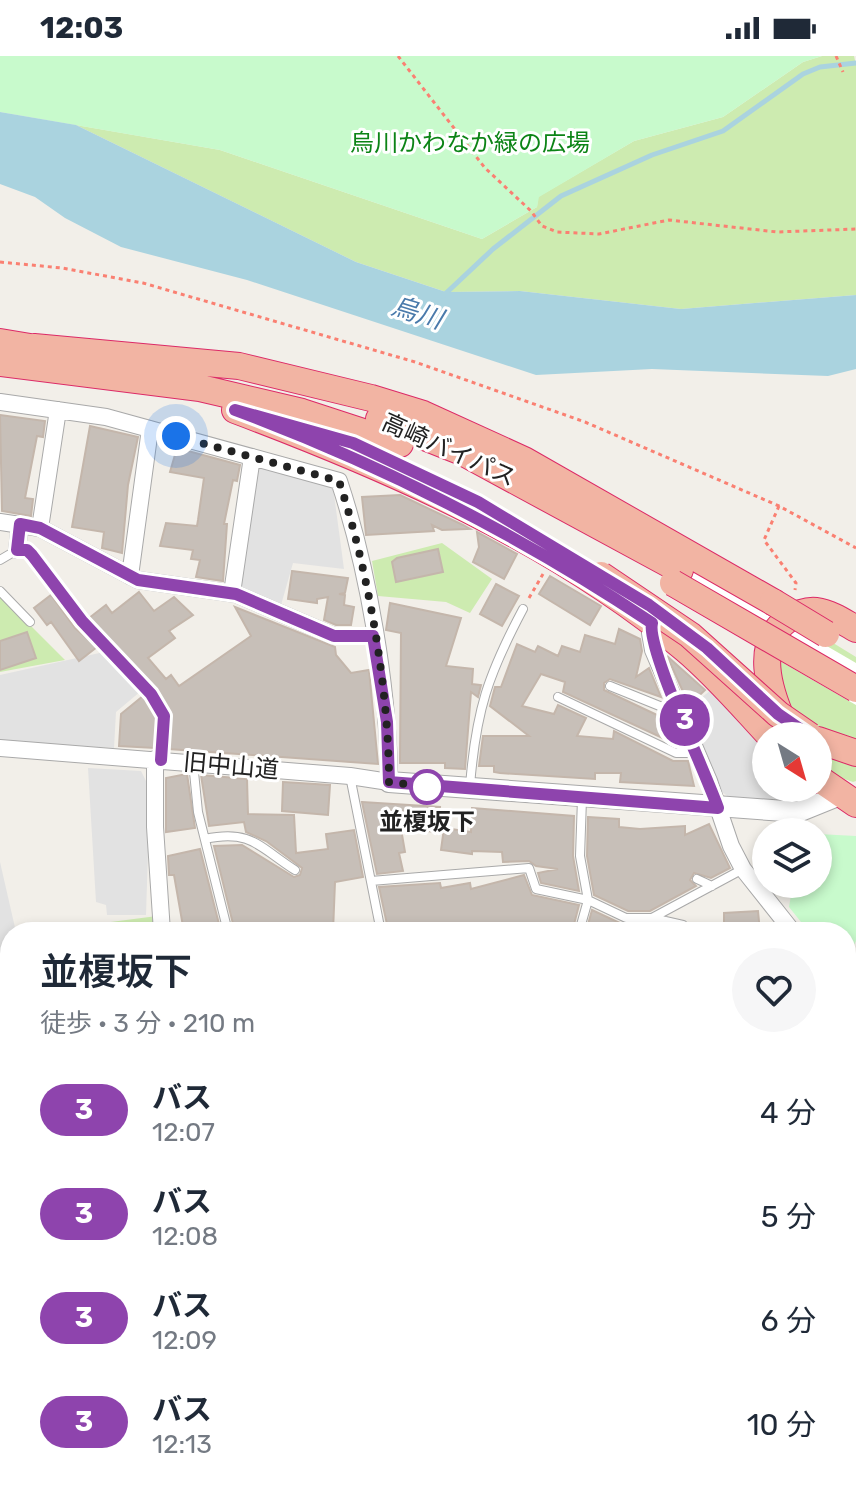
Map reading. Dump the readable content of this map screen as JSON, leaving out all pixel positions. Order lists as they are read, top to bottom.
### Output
{
  "streets": {
    "highway": ["高崎バイパス"],
    "street": ["旧中山道"]
  },
  "water": ["烏川"],
  "parks": ["烏川かわなか緑の広場"],
  "places": ["並榎坂下"],
  "lines": ["bus line 3"],
  "north": "bottom right",
  "page": {
    "status": "12:03",
    "on_map": "3",
    "heading": ["並榎坂下", "徒歩 · 3 分 · 210 m"],
    "list": [
      {
        "mark": "3",
        "name": "バス",
        "note": "12:07",
        "value": "4 分"
      },
      {
        "mark": "3",
        "name": "バス",
        "note": "12:08",
        "value": "5 分"
      },
      {
        "mark": "3",
        "name": "バス",
        "note": "12:09",
        "value": "6 分"
      },
      {
        "mark": "3",
        "name": "バス",
        "note": "12:13",
        "value": "10 分"
      }
    ]
  }
}
